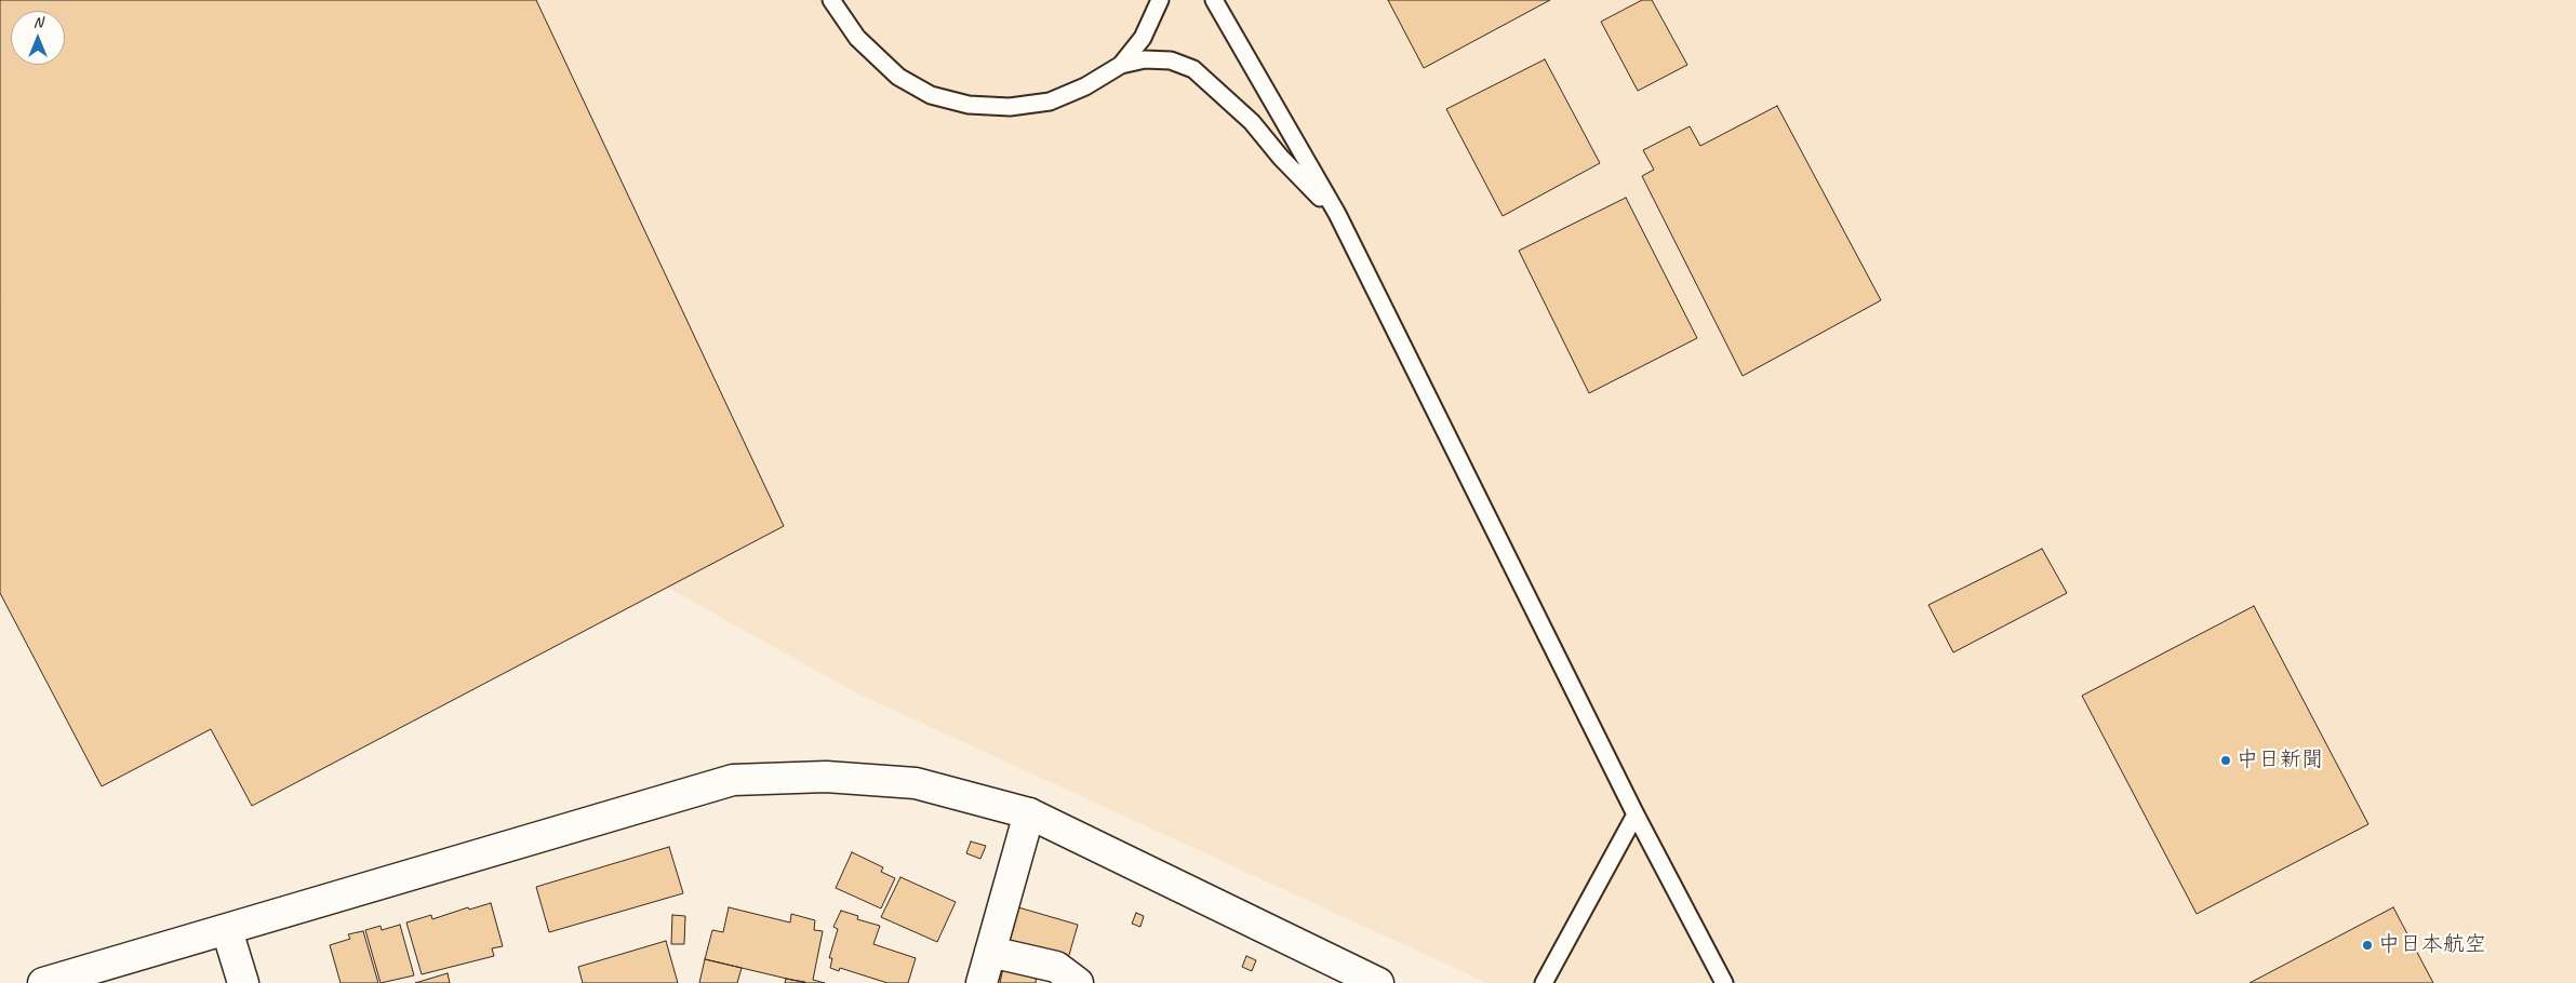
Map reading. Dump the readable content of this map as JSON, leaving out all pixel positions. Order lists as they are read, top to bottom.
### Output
{
  "places": ["中日新聞", "中日本航空"],
  "north": "top"
}
